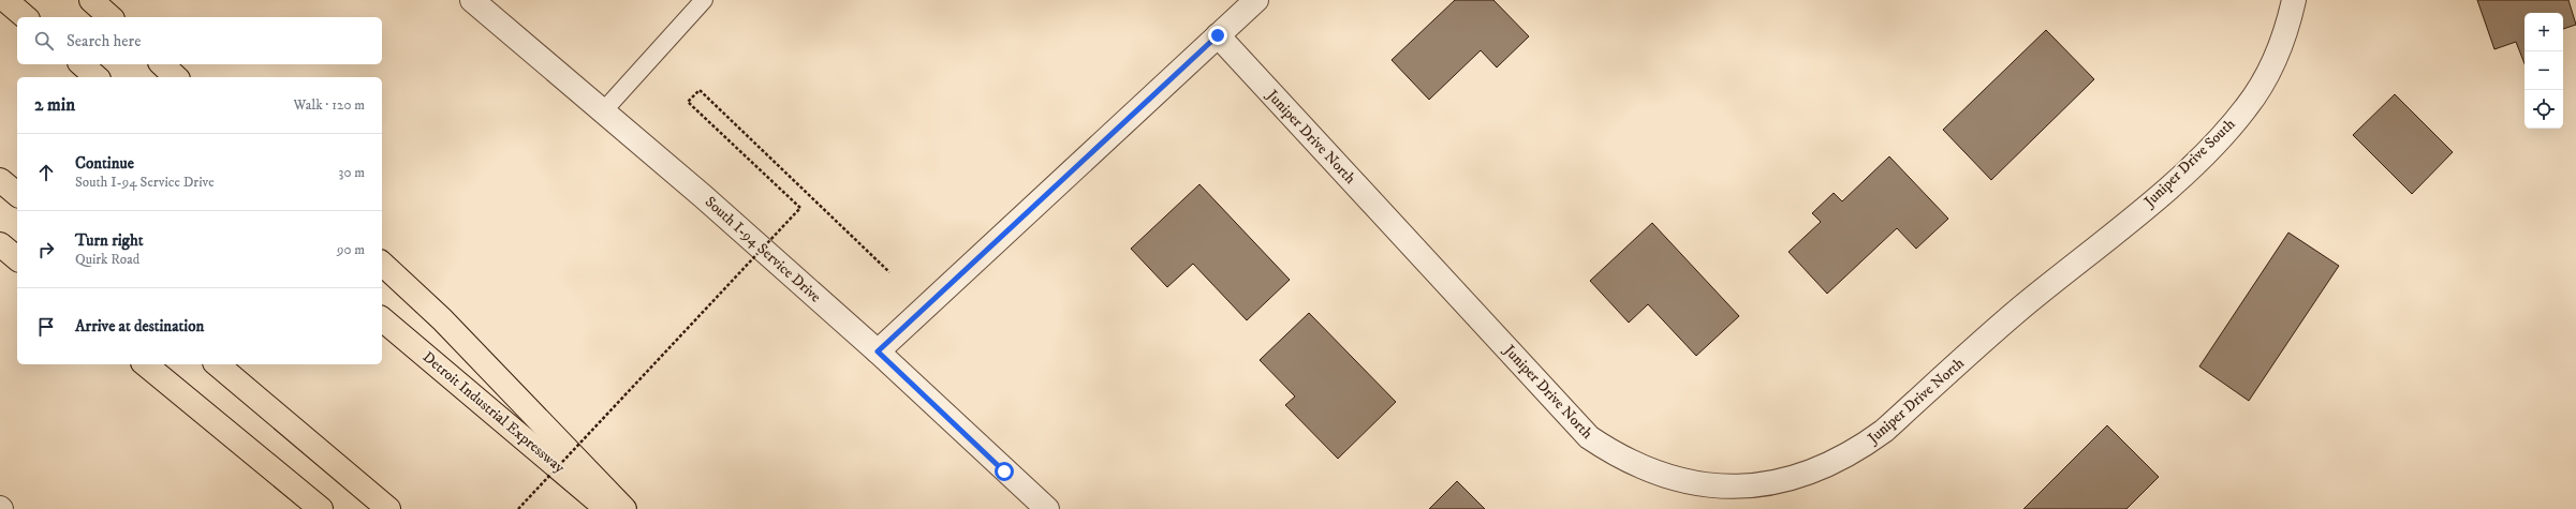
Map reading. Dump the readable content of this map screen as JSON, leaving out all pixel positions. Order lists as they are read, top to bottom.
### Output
{
  "streets": {
    "highway": ["Detroit Industrial Expressway"],
    "street": ["Juniper Drive North", "Juniper Drive South", "South I-94 Service Drive"]
  },
  "crossings": [
    ["Juniper Drive North", "Juniper Drive South"]
  ],
  "page": {
    "map_buttons": ["+", "−"],
    "search": "Search here",
    "heading": ["2 min", "Walk · 120 m"],
    "list": [
      ["Continue", "South I-94 Service Drive", "30 m"],
      ["Turn right", "Quirk Road", "90 m"],
      "Arrive at destination"
    ]
  }
}
